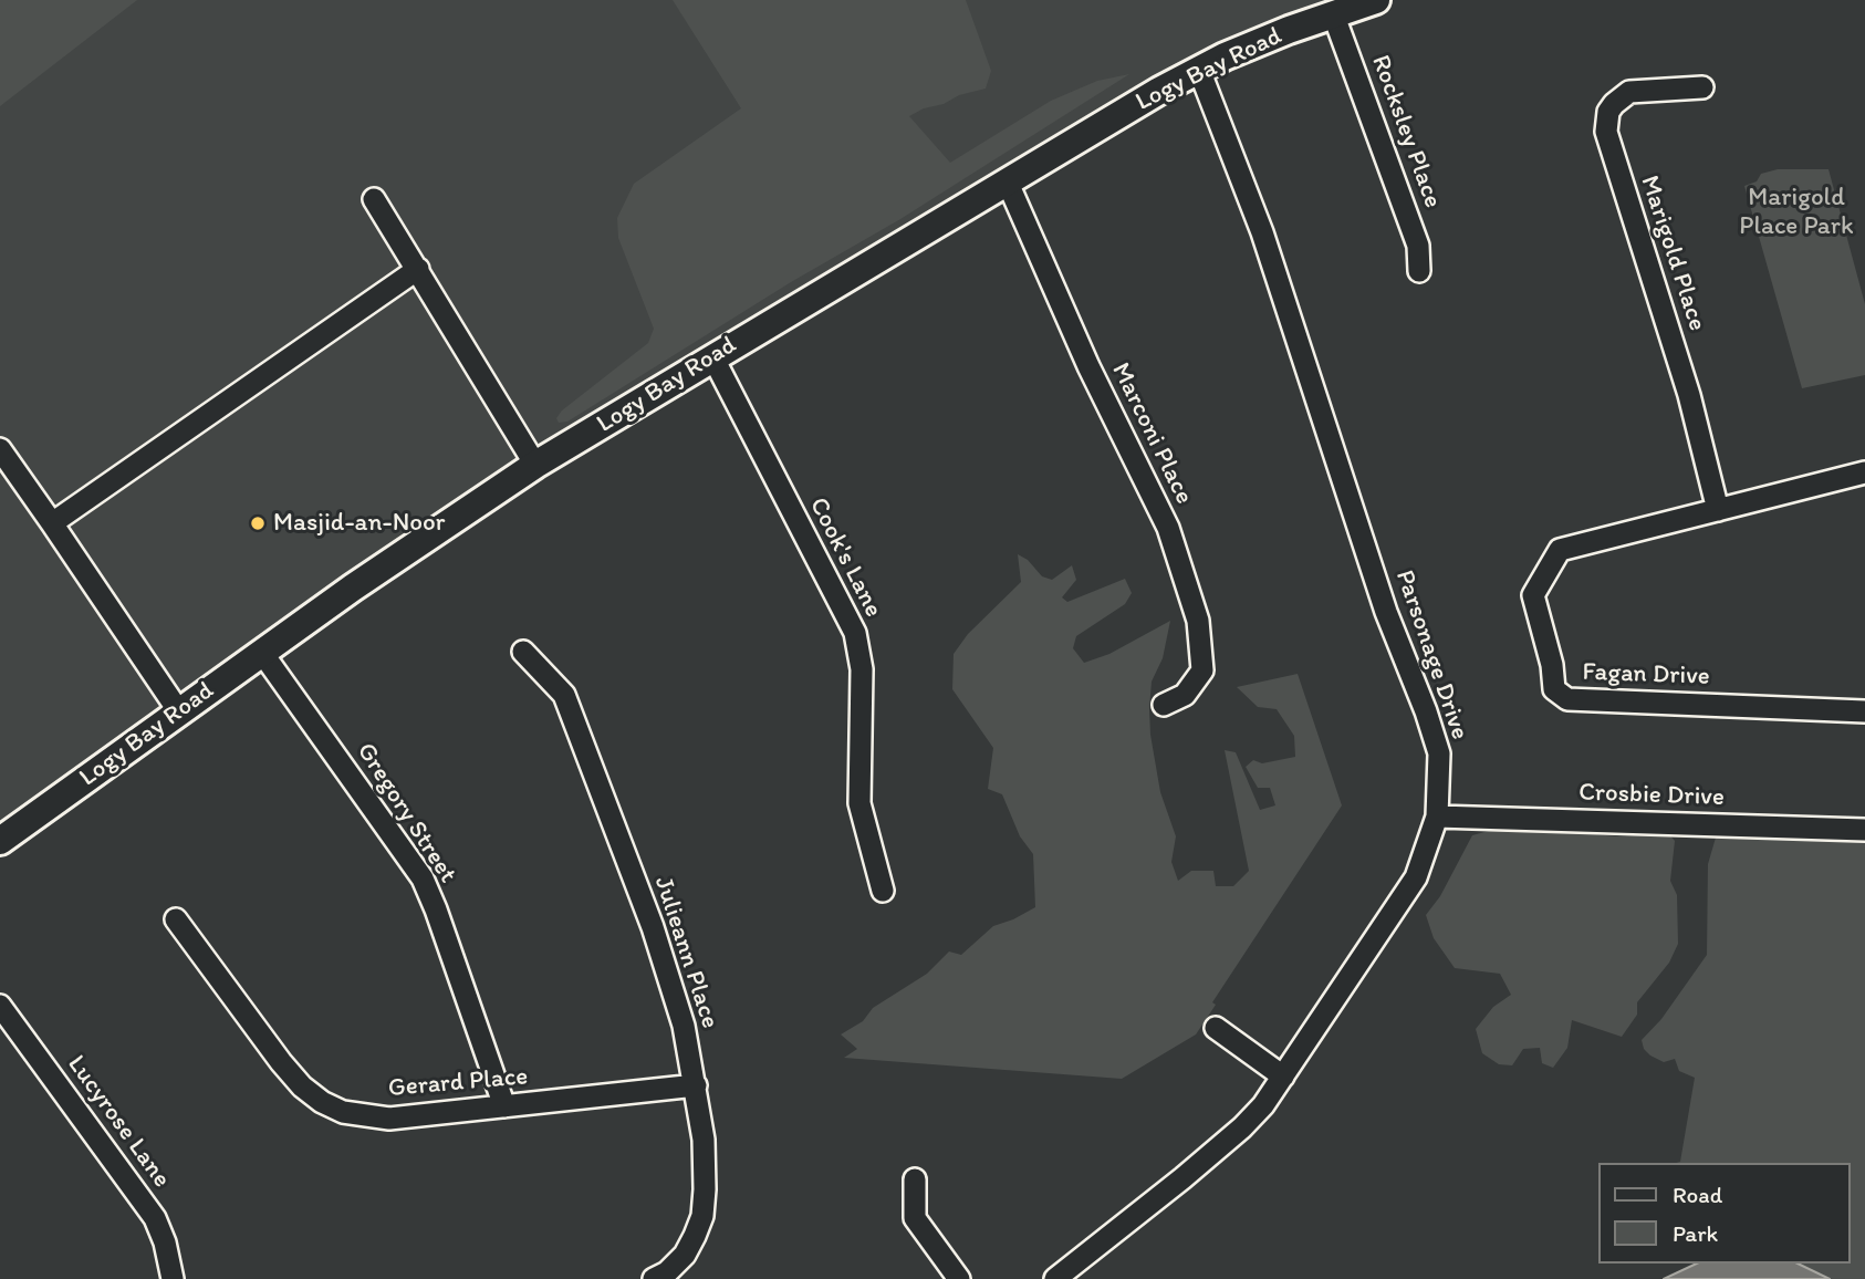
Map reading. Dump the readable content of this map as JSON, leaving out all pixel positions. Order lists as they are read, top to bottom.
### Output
{
  "streets": {
    "main road": ["Logy Bay Road"],
    "street": [
      "Rocksley Place",
      "Marigold Place",
      "Marconi Place",
      "Cook's Lane",
      "Parsonage Drive",
      "Fagan Drive",
      "Crosbie Drive",
      "Gregory Street",
      "Julieann Place",
      "Gerard Place",
      "Lucyrose Lane"
    ]
  },
  "crossings": [
    ["Logy Bay Road", "Rocksley Place"],
    ["Logy Bay Road", "Marconi Place"],
    ["Logy Bay Road", "Cook's Lane"],
    ["Logy Bay Road", "Parsonage Drive"],
    ["Logy Bay Road", "Gregory Street"],
    ["Marigold Place", "Fagan Drive"],
    ["Parsonage Drive", "Crosbie Drive"],
    ["Gregory Street", "Gerard Place"],
    ["Julieann Place", "Gerard Place"]
  ],
  "parks": ["Marigold Place Park"],
  "places": ["Masjid-an-Noor"],
  "legend": ["Road", "Park"]
}
